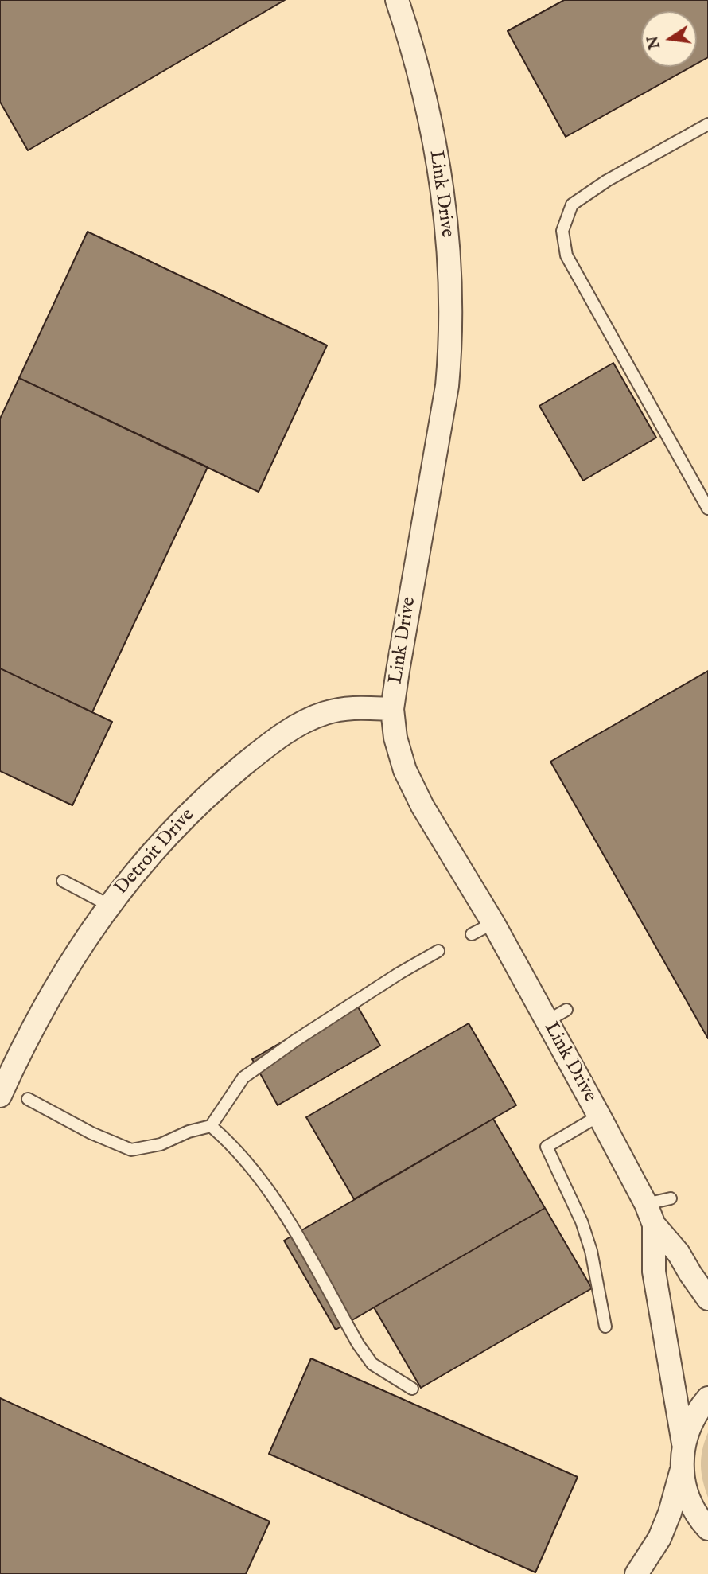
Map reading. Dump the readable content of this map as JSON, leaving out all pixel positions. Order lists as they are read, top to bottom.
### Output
{
  "streets": {
    "street": ["Link Drive", "Detroit Drive"]
  },
  "crossings": [
    ["Link Drive", "Detroit Drive"]
  ],
  "north": "left"
}
